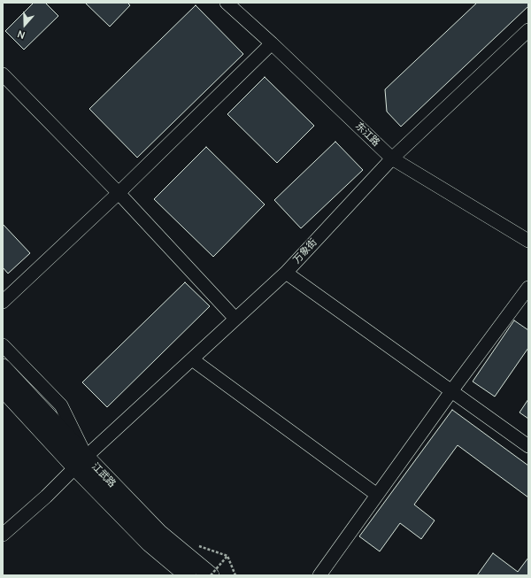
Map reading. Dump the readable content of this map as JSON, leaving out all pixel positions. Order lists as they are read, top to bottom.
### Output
{
  "streets": {
    "main road": ["江武路"],
    "street": ["东江路", "万象街"]
  },
  "crossings": [
    ["东江路", "万象街"],
    ["万象街", "江武路"]
  ],
  "north": "bottom"
}
